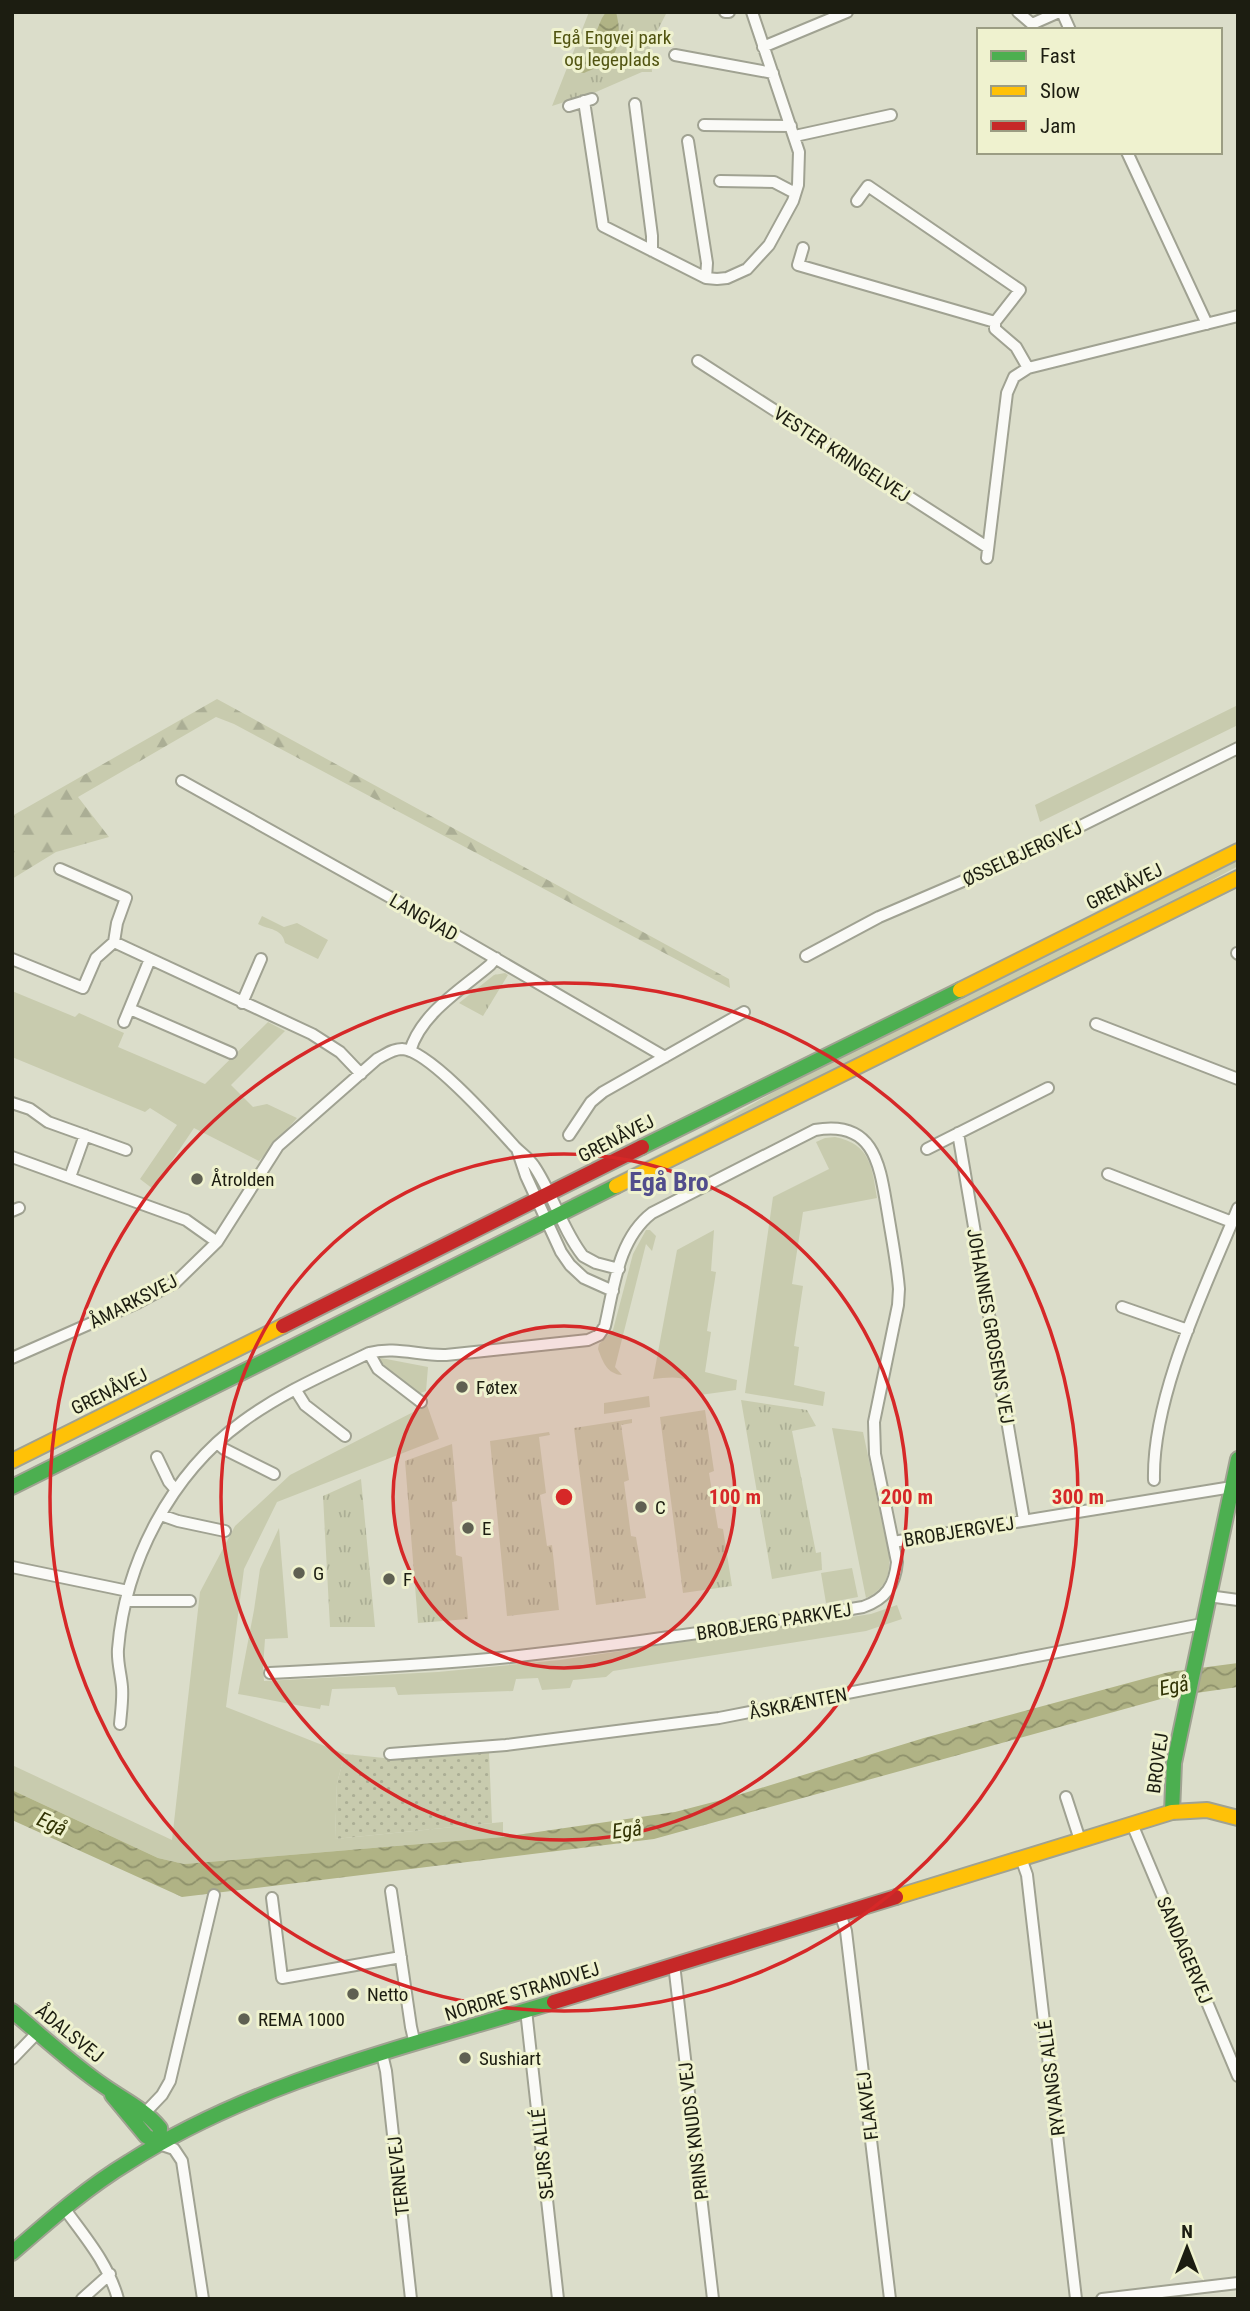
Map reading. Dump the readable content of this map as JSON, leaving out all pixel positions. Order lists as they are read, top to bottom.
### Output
{
  "streets": {
    "main road": [
      "GRENÅVEJ",
      "BROVEJ",
      "NORDRE STRANDVEJ",
      "ÅDALSVEJ"
    ],
    "street": [
      "VESTER KRINGELVEJ",
      "ØSSELBJERGVEJ",
      "LANGVAD",
      "ÅMARKSVEJ",
      "JOHANNES GROSENS VEJ",
      "BROBJERGVEJ",
      "BROBJERG PARKVEJ",
      "ÅSKRÆNTEN",
      "SANDAGERVEJ",
      "RYVANGS ALLÉ",
      "FLAKVEJ",
      "PRINS KNUDS VEJ",
      "SEJRS ALLÉ",
      "TERNEVEJ"
    ]
  },
  "crossings": [
    ["JOHANNES GROSENS VEJ", "BROBJERGVEJ"],
    ["BROBJERGVEJ", "BROBJERG PARKVEJ"],
    ["BROBJERGVEJ", "BROVEJ"],
    ["ÅSKRÆNTEN", "BROVEJ"],
    ["BROVEJ", "NORDRE STRANDVEJ"],
    ["SANDAGERVEJ", "NORDRE STRANDVEJ"],
    ["NORDRE STRANDVEJ", "ÅDALSVEJ"],
    ["NORDRE STRANDVEJ", "RYVANGS ALLÉ"],
    ["NORDRE STRANDVEJ", "FLAKVEJ"],
    ["NORDRE STRANDVEJ", "PRINS KNUDS VEJ"],
    ["NORDRE STRANDVEJ", "SEJRS ALLÉ"],
    ["NORDRE STRANDVEJ", "TERNEVEJ"]
  ],
  "districts": ["Egå Bro"],
  "water": ["Egå"],
  "parks": ["Egå Engvej park og legeplads"],
  "places": [
    "Åtrolden",
    "Føtex",
    "C",
    "E",
    "G",
    "F",
    "Netto",
    "REMA 1000",
    "Sushiart"
  ],
  "legend": ["Fast", "Slow", "Jam"],
  "north": "top",
  "rings": ["100 m", "200 m", "300 m"]
}
